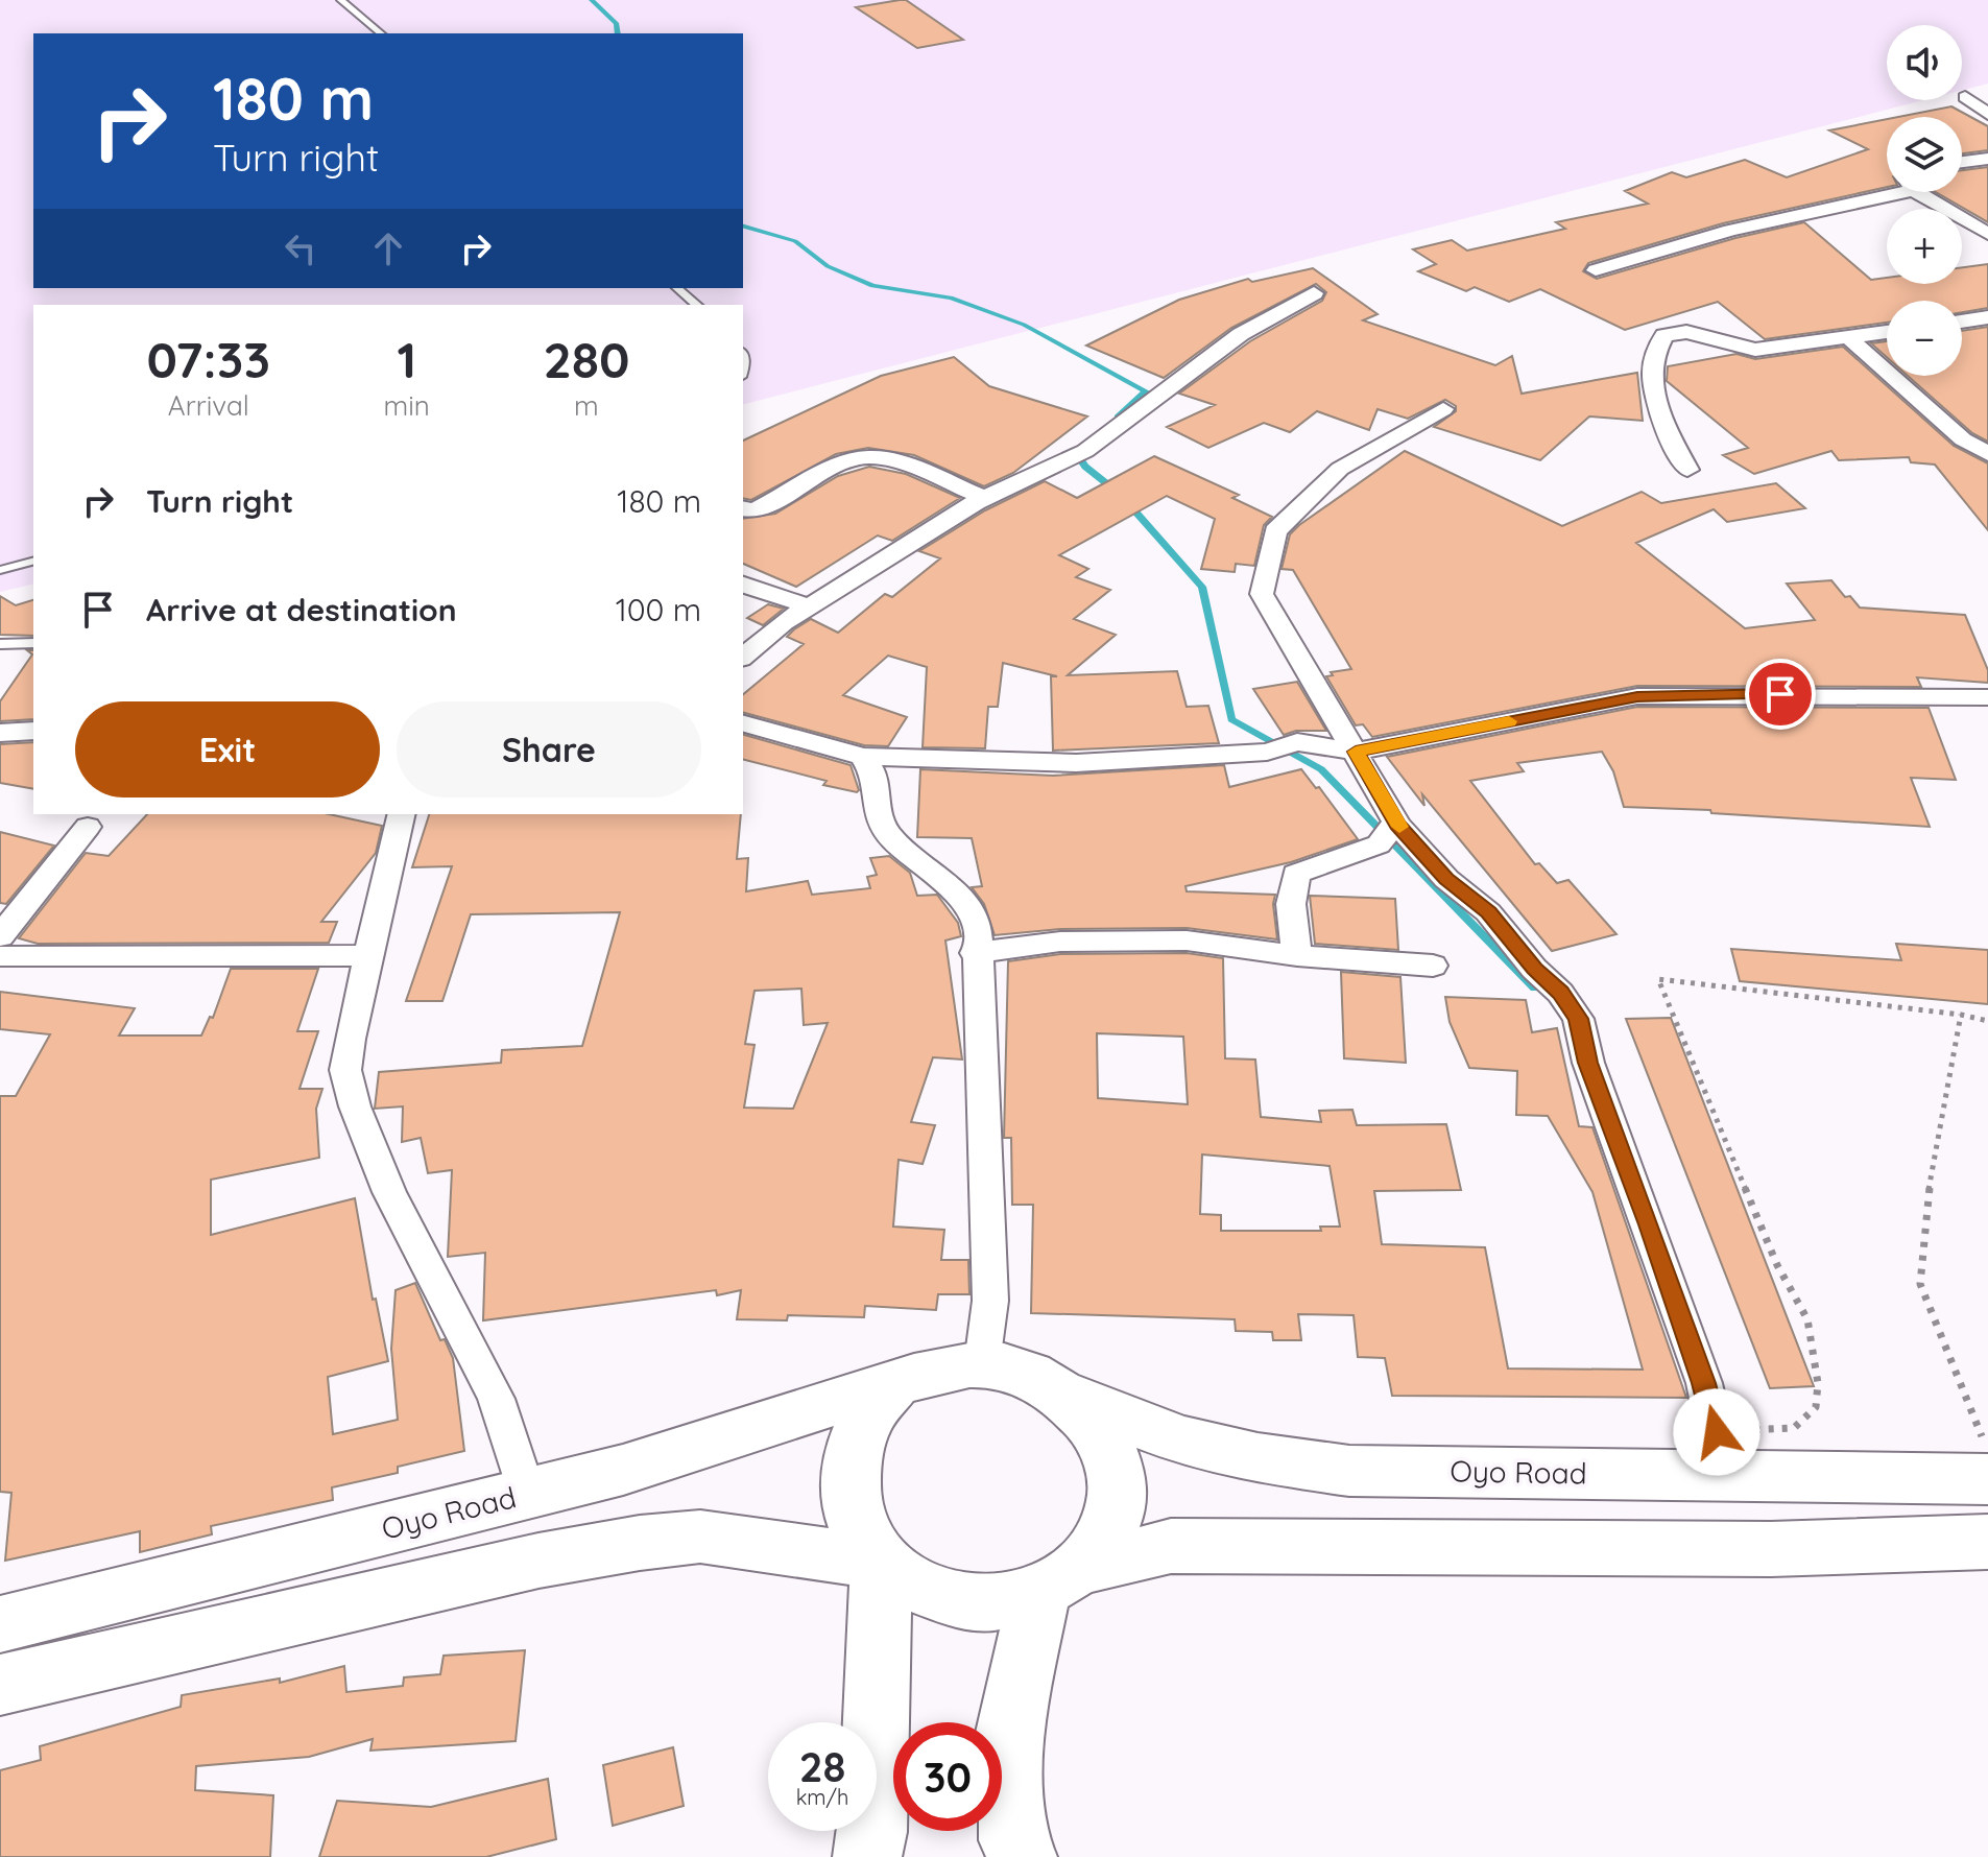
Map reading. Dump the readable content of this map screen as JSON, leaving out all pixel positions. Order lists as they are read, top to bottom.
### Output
{
  "streets": {
    "highway": ["Oyo Road"]
  },
  "page": {
    "map_buttons": ["+", "−"],
    "turn": ["180 m", "Turn right"],
    "eta": [
      "07:33",
      "Arrival",
      "1",
      "min",
      "280",
      "m"
    ],
    "list": [
      {
        "name": "Turn right",
        "value": "180 m"
      },
      {
        "name": "Arrive at destination",
        "value": "100 m"
      }
    ],
    "buttons": ["Exit", "Share"],
    "speed": "28 km/h",
    "limit": "30"
  }
}
